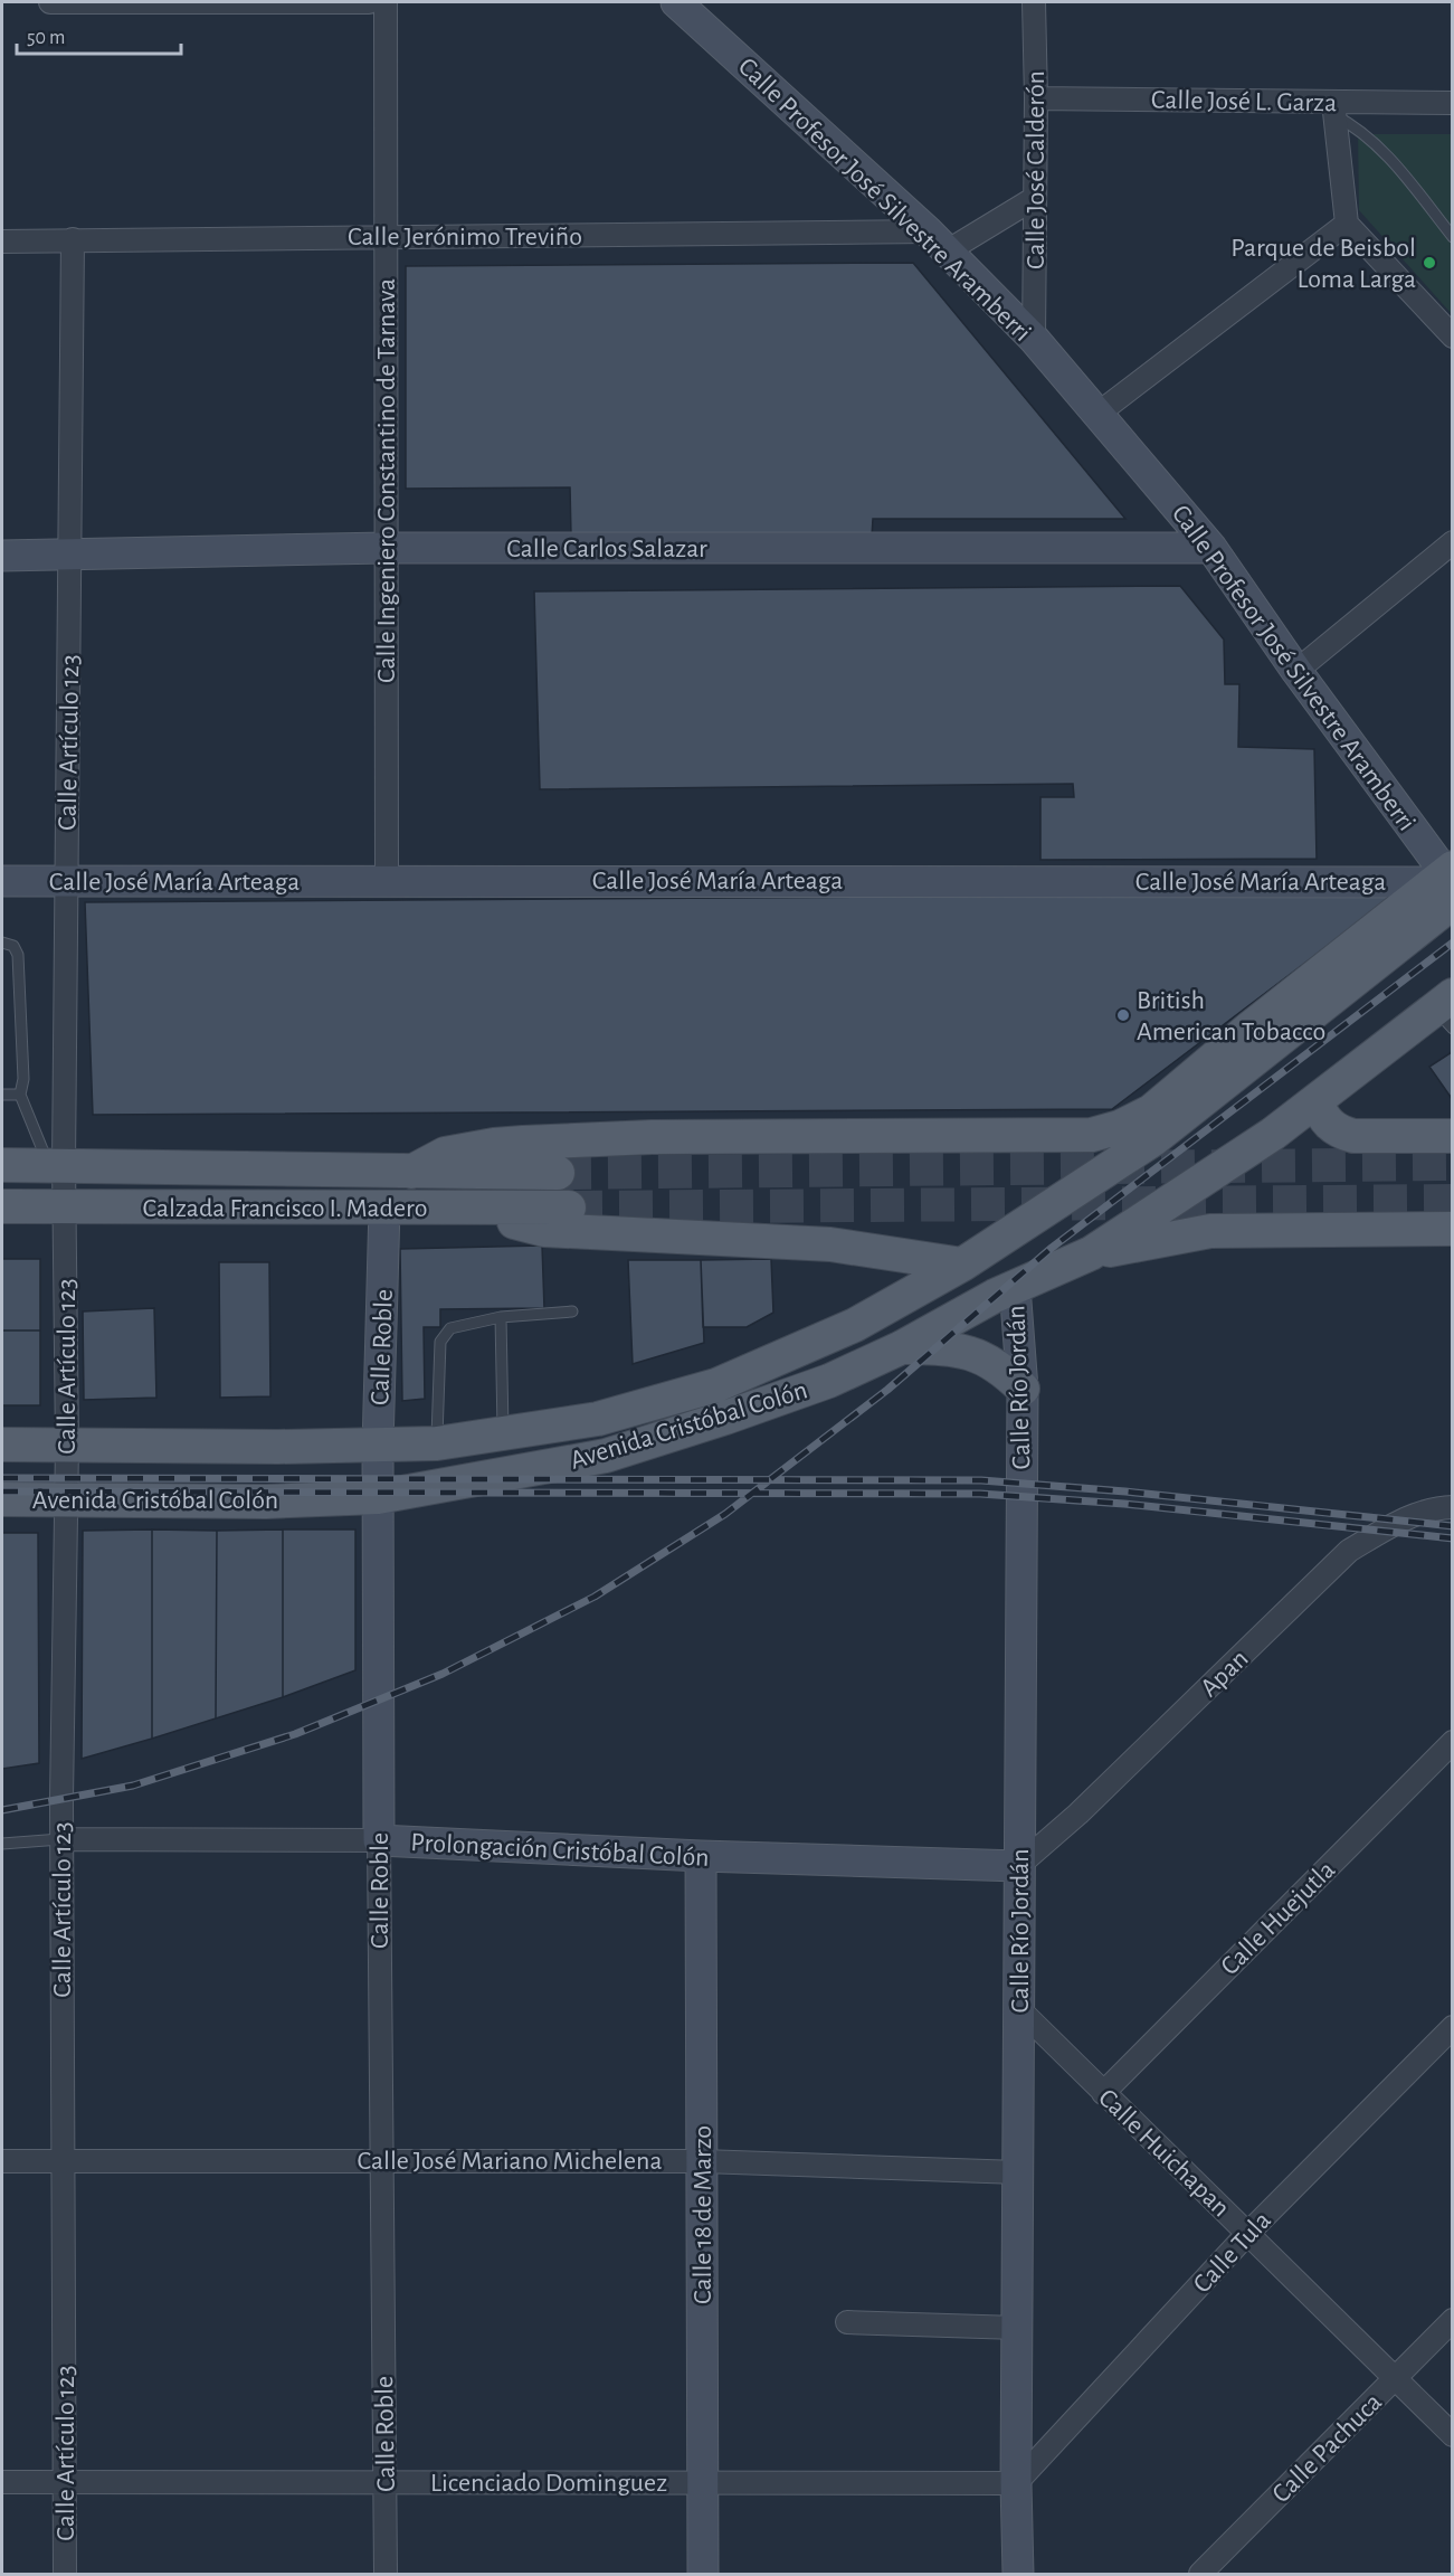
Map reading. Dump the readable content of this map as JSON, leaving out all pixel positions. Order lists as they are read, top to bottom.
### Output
{
  "streets": {
    "main road": ["Calzada Francisco I. Madero", "Avenida Cristóbal Colón"],
    "street": [
      "Calle José L. Garza",
      "Calle José Calderón",
      "Calle Profesor José Silvestre Aramberri",
      "Calle Jerónimo Treviño",
      "Calle Ingeniero Constantino de Tarnava",
      "Calle Carlos Salazar",
      "Calle Artículo 123",
      "Calle José María Arteaga",
      "Calle Roble",
      "Calle Río Jordán",
      "Apan",
      "Prolongación Cristóbal Colón",
      "Calle Huejutla",
      "Calle Huichapan",
      "Calle José Mariano Michelena",
      "Calle 18 de Marzo",
      "Calle Tula",
      "Calle Pachuca",
      "Licenciado Dominguez"
    ]
  },
  "crossings": [
    ["Calle José L. Garza", "Calle José Calderón"],
    ["Calle José Calderón", "Calle Profesor José Silvestre Aramberri"],
    ["Calle Profesor José Silvestre Aramberri", "Calle Jerónimo Treviño"],
    ["Calle Profesor José Silvestre Aramberri", "Calle Carlos Salazar"],
    ["Calle Profesor José Silvestre Aramberri", "Calle José María Arteaga"],
    ["Calle Profesor José Silvestre Aramberri", "Avenida Cristóbal Colón"],
    ["Calle Jerónimo Treviño", "Calle Ingeniero Constantino de Tarnava"],
    ["Calle Jerónimo Treviño", "Calle Artículo 123"],
    ["Calle Ingeniero Constantino de Tarnava", "Calle Carlos Salazar"],
    ["Calle Ingeniero Constantino de Tarnava", "Calle José María Arteaga"],
    ["Calle Carlos Salazar", "Calle Artículo 123"],
    ["Calle Artículo 123", "Calle José María Arteaga"],
    ["Calle Artículo 123", "Calzada Francisco I. Madero"],
    ["Calle Artículo 123", "Avenida Cristóbal Colón"],
    ["Calle Artículo 123", "Prolongación Cristóbal Colón"],
    ["Calle Artículo 123", "Calle José Mariano Michelena"],
    ["Calle Artículo 123", "Licenciado Dominguez"],
    ["Calle José María Arteaga", "Avenida Cristóbal Colón"],
    ["Calzada Francisco I. Madero", "Calle Roble"],
    ["Calle Roble", "Avenida Cristóbal Colón"],
    ["Calle Roble", "Prolongación Cristóbal Colón"],
    ["Calle Roble", "Calle José Mariano Michelena"],
    ["Calle Roble", "Licenciado Dominguez"],
    ["Calle Río Jordán", "Avenida Cristóbal Colón"],
    ["Calle Río Jordán", "Apan"],
    ["Calle Río Jordán", "Prolongación Cristóbal Colón"],
    ["Calle Río Jordán", "Calle Huichapan"],
    ["Calle Río Jordán", "Calle José Mariano Michelena"],
    ["Calle Río Jordán", "Calle Tula"],
    ["Calle Río Jordán", "Licenciado Dominguez"],
    ["Apan", "Prolongación Cristóbal Colón"],
    ["Prolongación Cristóbal Colón", "Calle 18 de Marzo"],
    ["Calle Huejutla", "Calle Huichapan"],
    ["Calle Huichapan", "Calle Tula"],
    ["Calle Huichapan", "Calle Pachuca"],
    ["Calle José Mariano Michelena", "Calle 18 de Marzo"],
    ["Calle 18 de Marzo", "Licenciado Dominguez"],
    ["Calle Tula", "Licenciado Dominguez"]
  ],
  "places": ["Parque de Beisbol Loma Larga", "British American Tobacco"],
  "scale_bar": "50 m"
}
